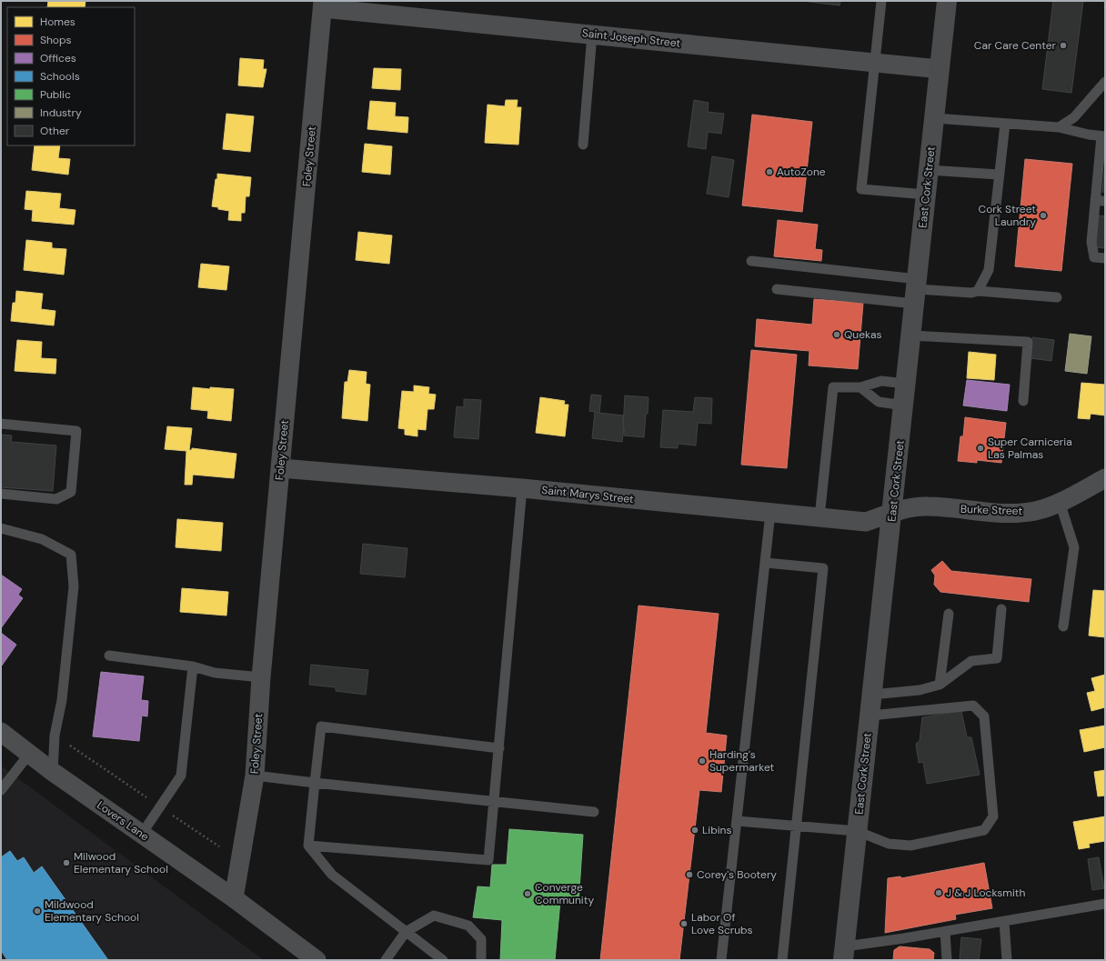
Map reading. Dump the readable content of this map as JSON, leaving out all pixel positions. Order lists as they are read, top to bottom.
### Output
{
  "streets": {
    "street": [
      "Saint Joseph Street",
      "Foley Street",
      "East Cork Street",
      "Saint Marys Street",
      "Burke Street",
      "Lovers Lane"
    ]
  },
  "crossings": [
    ["Saint Joseph Street", "Foley Street"],
    ["Saint Joseph Street", "East Cork Street"],
    ["Foley Street", "Saint Marys Street"],
    ["Foley Street", "Lovers Lane"],
    ["East Cork Street", "Saint Marys Street"],
    ["East Cork Street", "Burke Street"],
    ["Saint Marys Street", "Burke Street"]
  ],
  "places": [
    "Car Care Center",
    "AutoZone",
    "Cork Street Laundry",
    "Quekas",
    "Super Carniceria Las Palmas",
    "Harding's Supermarket",
    "Libins",
    "Milwood Elementary School",
    "Corey's Bootery",
    "J & J Locksmith",
    "Converge Community",
    "Mildwood Elementary School",
    "Labor Of Love Scrubs"
  ],
  "legend": [
    "Homes",
    "Shops",
    "Offices",
    "Schools",
    "Public",
    "Industry",
    "Other"
  ]
}
